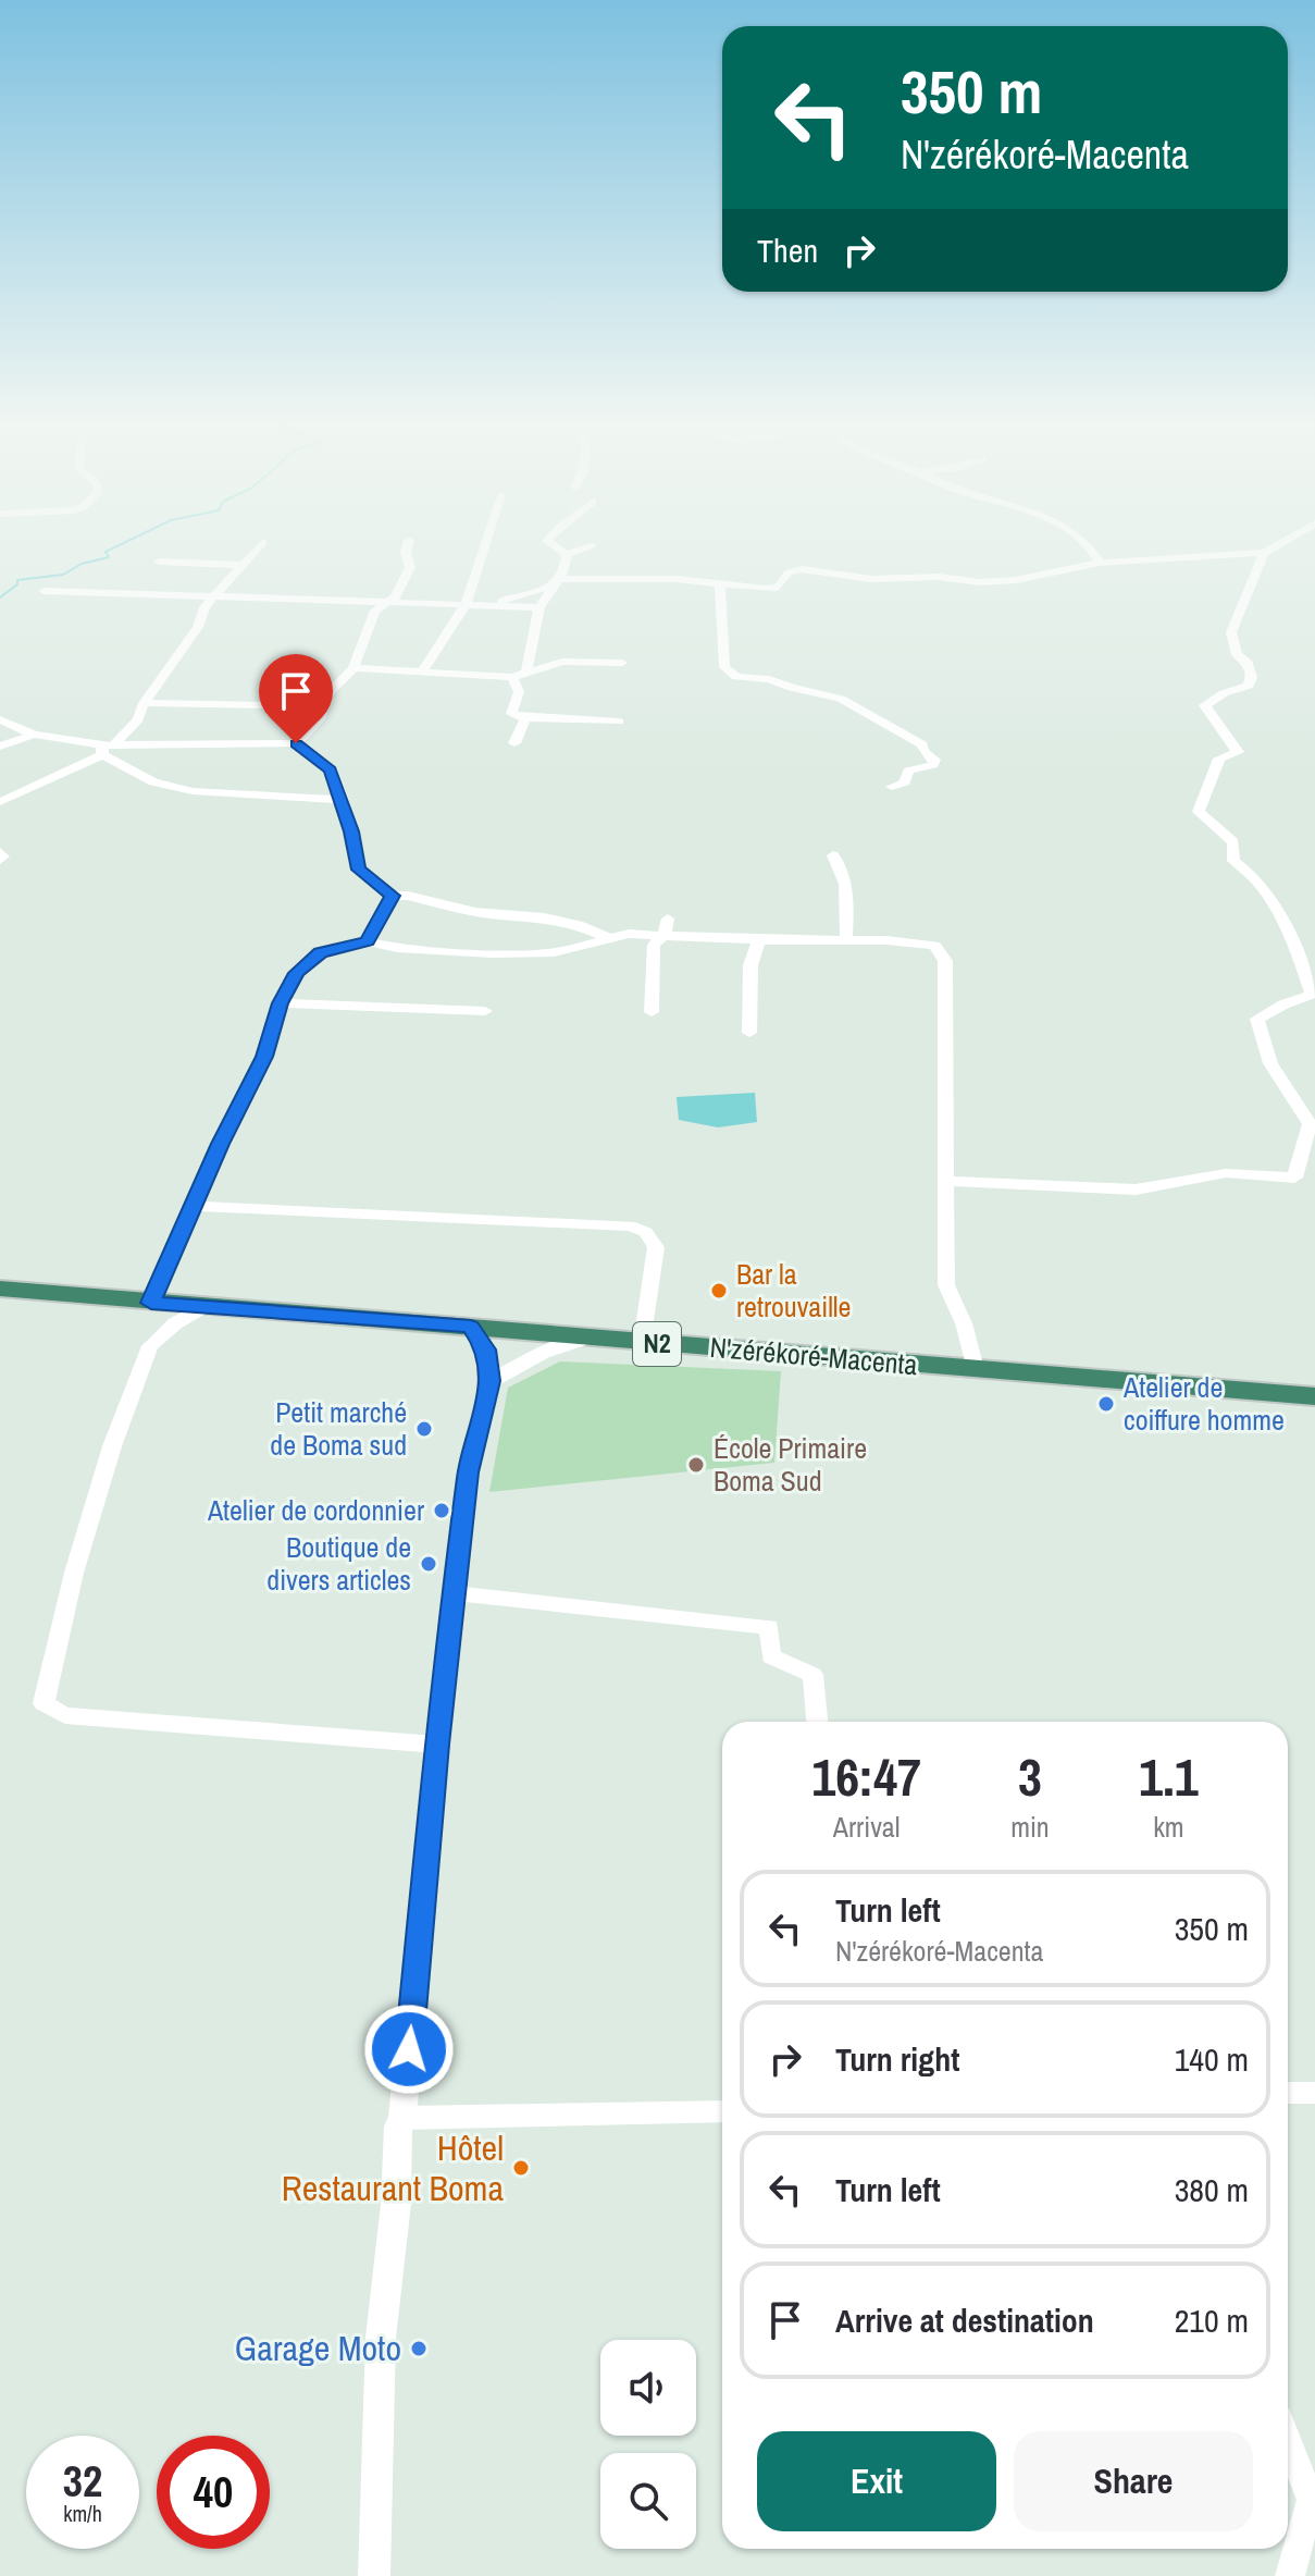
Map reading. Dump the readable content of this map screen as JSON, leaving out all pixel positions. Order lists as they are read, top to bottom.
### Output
{
  "streets": {
    "highway": ["N2", "N'zérékoré-Macenta"]
  },
  "places": [
    "Bar la retrouvaille",
    "Atelier de coiffure homme",
    "Petit marché de Boma sud",
    "École Primaire Boma Sud",
    "Atelier de cordonnier",
    "Boutique de divers articles",
    "Hôtel Restaurant Boma",
    "Garage Moto"
  ],
  "page": {
    "turn": ["350 m", "N'zérékoré-Macenta"],
    "then": "Then",
    "eta": [
      "16:47",
      "Arrival",
      "3",
      "min",
      "1.1",
      "km"
    ],
    "list": [
      {
        "name": "Turn left",
        "note": "N'zérékoré-Macenta",
        "value": "350 m"
      },
      {
        "name": "Turn right",
        "value": "140 m"
      },
      {
        "name": "Turn left",
        "value": "380 m"
      },
      {
        "name": "Arrive at destination",
        "value": "210 m"
      }
    ],
    "buttons": ["Exit", "Share"],
    "speed": "32 km/h",
    "limit": "40"
  }
}
